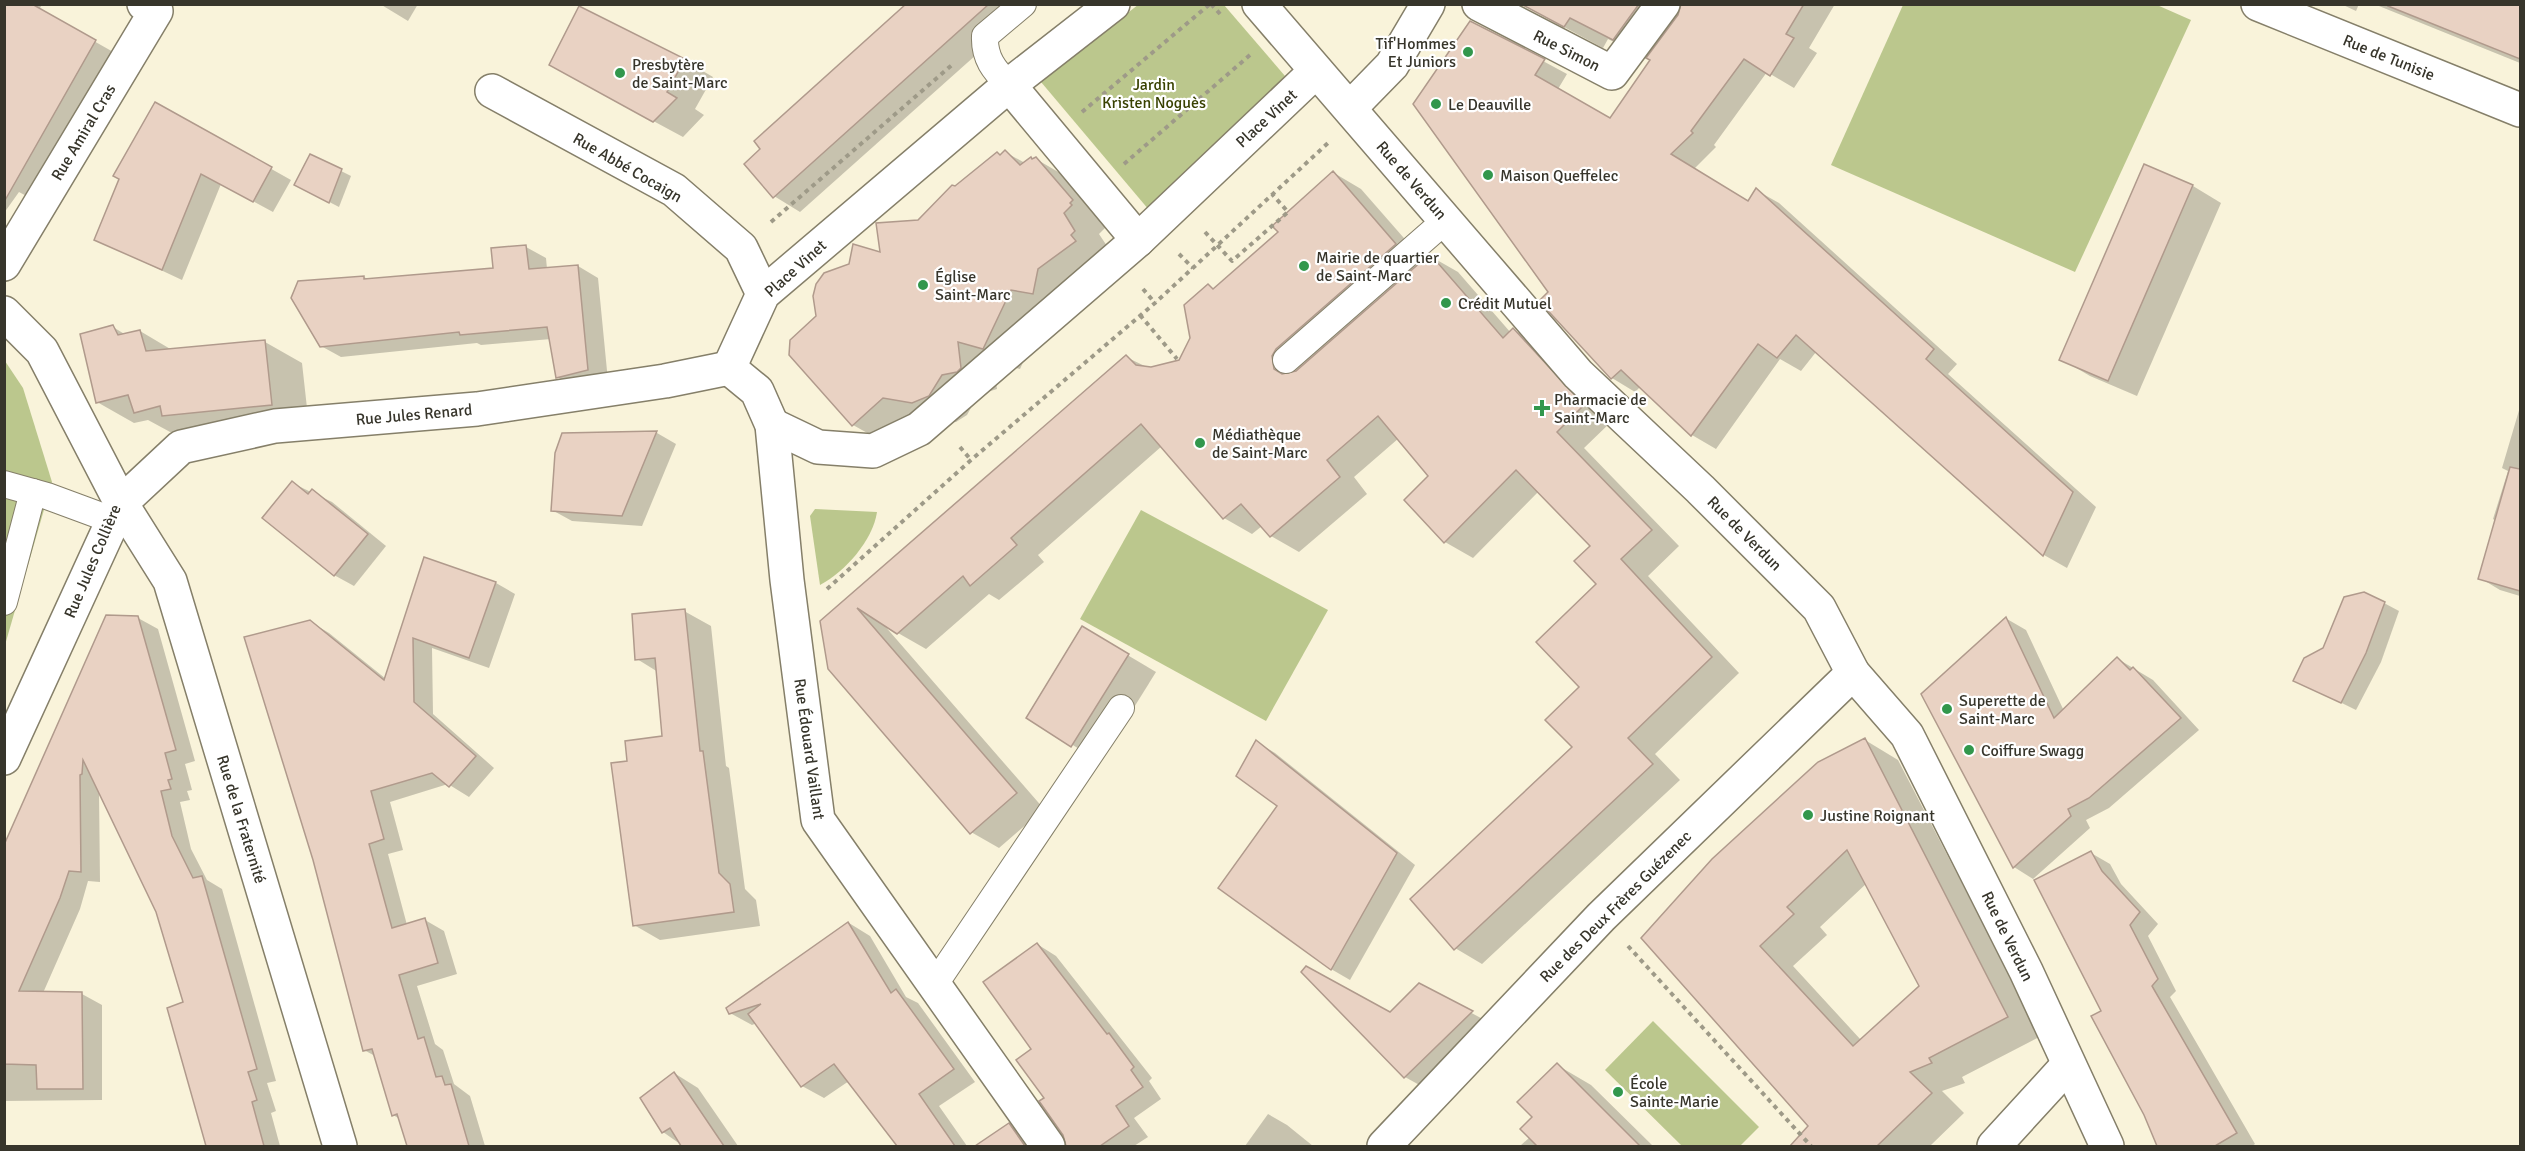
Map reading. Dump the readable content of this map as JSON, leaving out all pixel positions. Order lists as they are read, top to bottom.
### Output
{
  "streets": {
    "street": [
      "Rue Simon",
      "Rue de Tunisie",
      "Place Vinet",
      "Rue Amiral Cras",
      "Rue Abbé Cocaign",
      "Rue de Verdun",
      "Rue Jules Renard",
      "Rue Jules Collière",
      "Rue Édouard Vaillant",
      "Rue de la Fraternité",
      "Rue des Deux Frères Guézenec"
    ]
  },
  "crossings": [
    ["Place Vinet", "Rue Abbé Cocaign"],
    ["Place Vinet", "Rue de Verdun"],
    ["Place Vinet", "Rue Jules Renard"],
    ["Place Vinet", "Rue Édouard Vaillant"],
    ["Rue de Verdun", "Rue des Deux Frères Guézenec"],
    ["Rue Jules Renard", "Rue Jules Collière"],
    ["Rue Jules Renard", "Rue de la Fraternité"],
    ["Rue Jules Collière", "Rue de la Fraternité"]
  ],
  "parks": ["Jardin Kristen Noguès"],
  "places": {
    "other": [
      "Tif'Hommes Et Juniors",
      "Presbytère de Saint-Marc",
      "Le Deauville",
      "Maison Queffelec",
      "Mairie de quartier de Saint-Marc",
      "Église Saint-Marc",
      "Crédit Mutuel",
      "Médiathèque de Saint-Marc",
      "Superette de Saint-Marc",
      "Coiffure Swagg",
      "Justine Roignant",
      "École Sainte-Marie"
    ],
    "health": ["Pharmacie de Saint-Marc"]
  }
}
